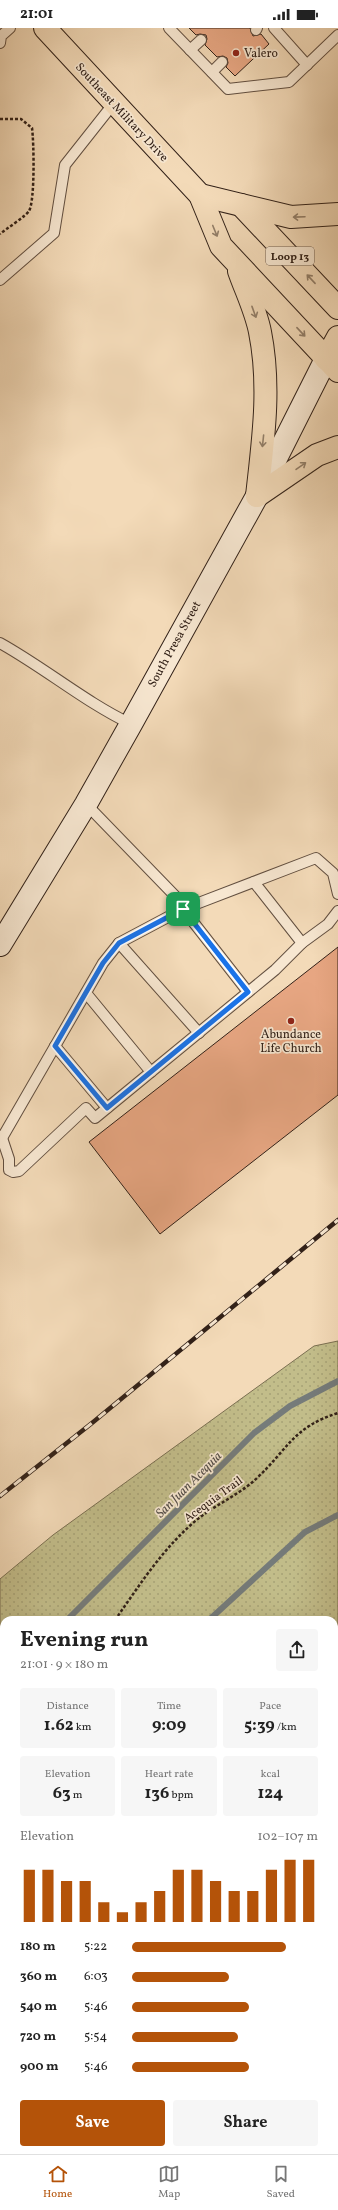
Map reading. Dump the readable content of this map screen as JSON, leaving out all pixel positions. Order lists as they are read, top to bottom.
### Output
{
  "streets": {
    "main road": ["Southeast Military Drive", "Loop 13", "South Presa Street"],
    "path": ["Acequia Trail"]
  },
  "crossings": [
    ["Southeast Military Drive", "South Presa Street"]
  ],
  "water": ["San Juan Acequia"],
  "places": ["Valero", "Abundance Life Church"],
  "page": {
    "status": "21:01",
    "heading": ["Evening run", "21:01 · 9 × 180 m"],
    "stats": [
      ["Distance", "1.62 km"],
      ["Time", "9:09"],
      ["Pace", "5:39 /km"],
      ["Elevation", "63 m"],
      ["Heart rate", "136 bpm"],
      ["kcal", "124"]
    ],
    "chart": ["Elevation", "102–107 m"],
    "list": [
      {
        "name": "180 m",
        "note": "5:22"
      },
      {
        "name": "360 m",
        "note": "6:03"
      },
      {
        "name": "540 m",
        "note": "5:46"
      },
      {
        "name": "720 m",
        "note": "5:54"
      },
      {
        "name": "900 m",
        "note": "5:46"
      }
    ],
    "buttons": ["Save", "Share"],
    "tabs": ["Home", "Map", "Saved"]
  }
}
